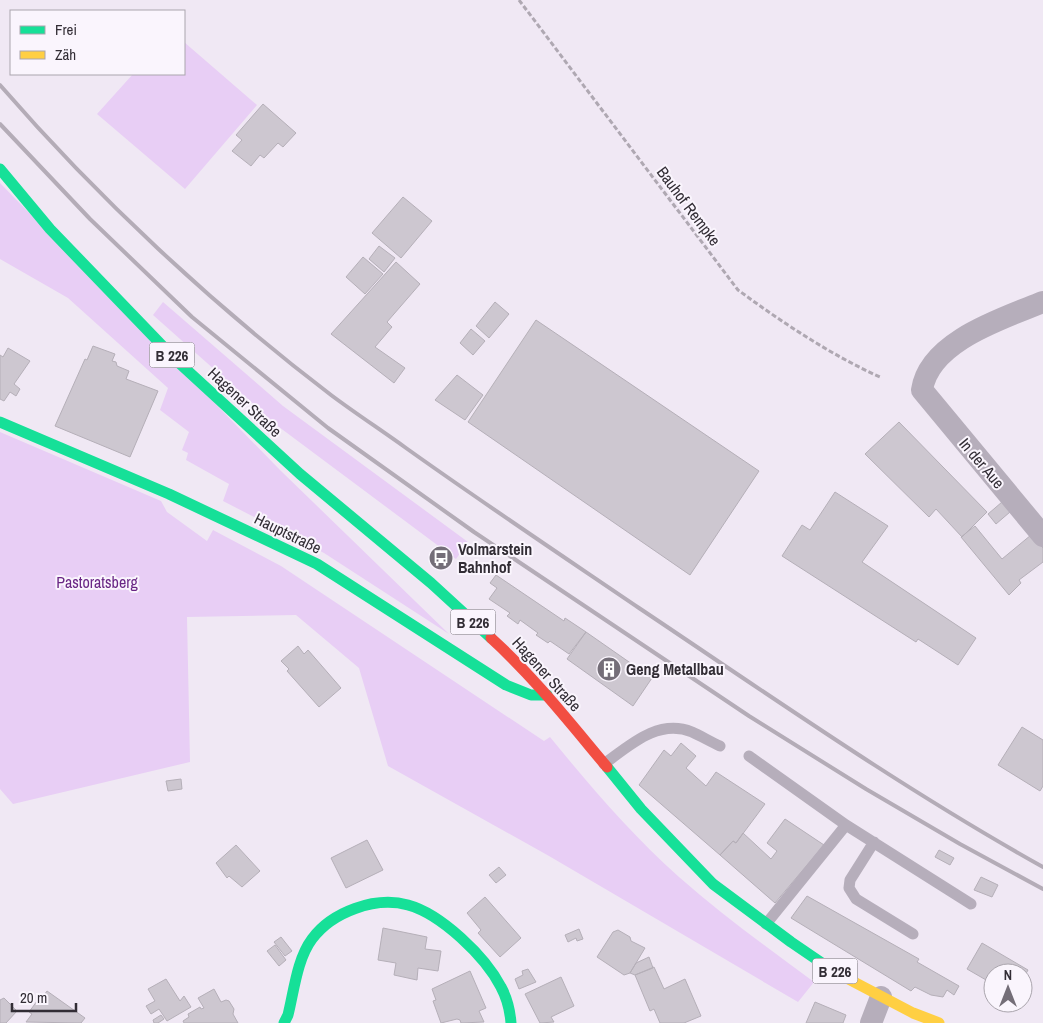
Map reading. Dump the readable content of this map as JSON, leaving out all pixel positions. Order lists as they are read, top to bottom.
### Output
{
  "streets": {
    "main road": ["B 226", "Hagener Straße", "Hauptstraße"],
    "street": ["In der Aue"],
    "path": ["Bauhof Rempke"]
  },
  "crossings": [
    ["Hagener Straße", "Hauptstraße"]
  ],
  "parks": ["Pastoratsberg"],
  "places": {
    "bus stop": ["Volmarstein Bahnhof"],
    "building": ["Geng Metallbau"]
  },
  "legend": ["Frei", "Zäh"],
  "scale_bar": "20 m",
  "north": "top"
}
